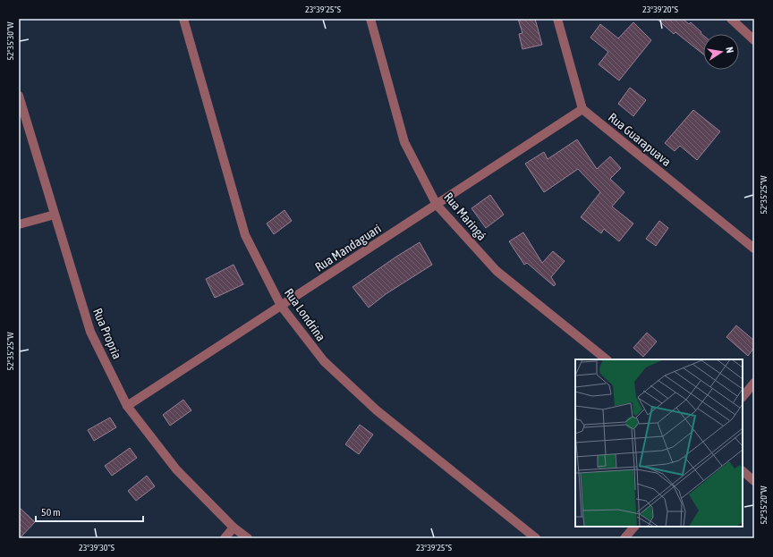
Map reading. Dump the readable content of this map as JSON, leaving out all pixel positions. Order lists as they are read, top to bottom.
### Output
{
  "streets": {
    "street": [
      "Rua Guarapuava",
      "Rua Maringá",
      "Rua Mandaguari",
      "Rua Londrina",
      "Rua Propria"
    ]
  },
  "crossings": [
    ["Rua Guarapuava", "Rua Mandaguari"],
    ["Rua Maringá", "Rua Mandaguari"],
    ["Rua Mandaguari", "Rua Londrina"],
    ["Rua Mandaguari", "Rua Propria"]
  ],
  "scale_bar": "50 m",
  "north": "right",
  "coordinates": [
    "23°39'25\"S",
    "23°39'20\"S",
    "52°35'30\"W",
    "52°35'25\"W",
    "52°35'20\"W",
    "23°39'30\"S"
  ]
}
